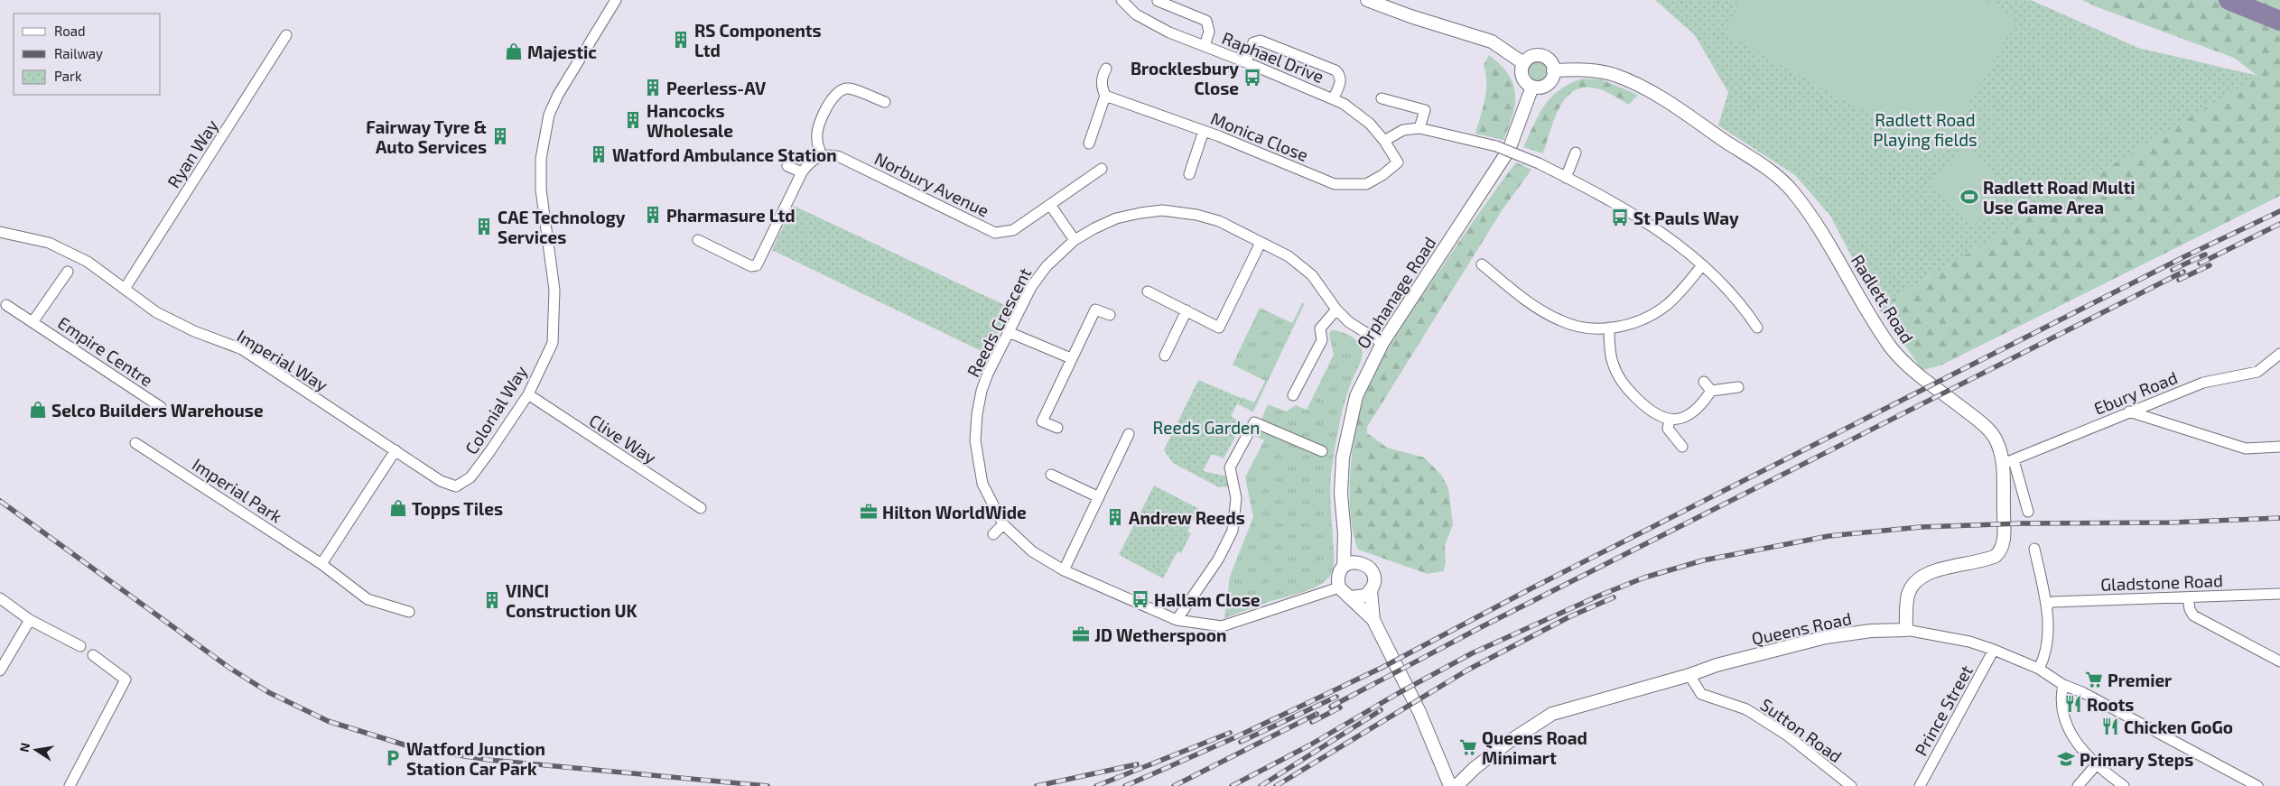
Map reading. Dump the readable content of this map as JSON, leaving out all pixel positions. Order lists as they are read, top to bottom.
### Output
{
  "streets": {
    "street": [
      "Raphael Drive",
      "Monica Close",
      "Ryan Way",
      "Norbury Avenue",
      "Orphanage Road",
      "Radlett Road",
      "Reeds Crescent",
      "Empire Centre",
      "Imperial Way",
      "Ebury Road",
      "Colonial Way",
      "Clive Way",
      "Imperial Park",
      "Gladstone Road",
      "Queens Road",
      "Prince Street",
      "Sutton Road"
    ]
  },
  "crossings": [
    ["Raphael Drive", "Monica Close"],
    ["Ryan Way", "Imperial Way"],
    ["Orphanage Road", "Radlett Road"],
    ["Orphanage Road", "Reeds Crescent"],
    ["Radlett Road", "Ebury Road"],
    ["Radlett Road", "Queens Road"],
    ["Imperial Way", "Colonial Way"],
    ["Colonial Way", "Clive Way"],
    ["Queens Road", "Prince Street"],
    ["Queens Road", "Sutton Road"]
  ],
  "parks": ["Radlett Road Playing fields", "Reeds Garden"],
  "places": {
    "building": [
      "RS Components Ltd",
      "Peerless-AV",
      "Hancocks Wholesale",
      "Fairway Tyre & Auto Services",
      "Watford Ambulance Station",
      "Pharmasure Ltd",
      "CAE Technology Services",
      "Andrew Reeds",
      "VINCI Construction UK"
    ],
    "shop": ["Majestic", "Selco Builders Warehouse", "Topps Tiles"],
    "bus stop": ["Brocklesbury Close", "St Pauls Way", "Hallam Close"],
    "sports": ["Radlett Road Multi Use Game Area"],
    "office": ["Hilton WorldWide", "JD Wetherspoon"],
    "supermarket": ["Premier", "Queens Road Minimart"],
    "restaurant": ["Roots", "Chicken GoGo"],
    "parking": ["Watford Junction Station Car Park"],
    "school or university": ["Primary Steps"]
  },
  "legend": ["Road", "Railway", "Park"],
  "north": "left"
}
